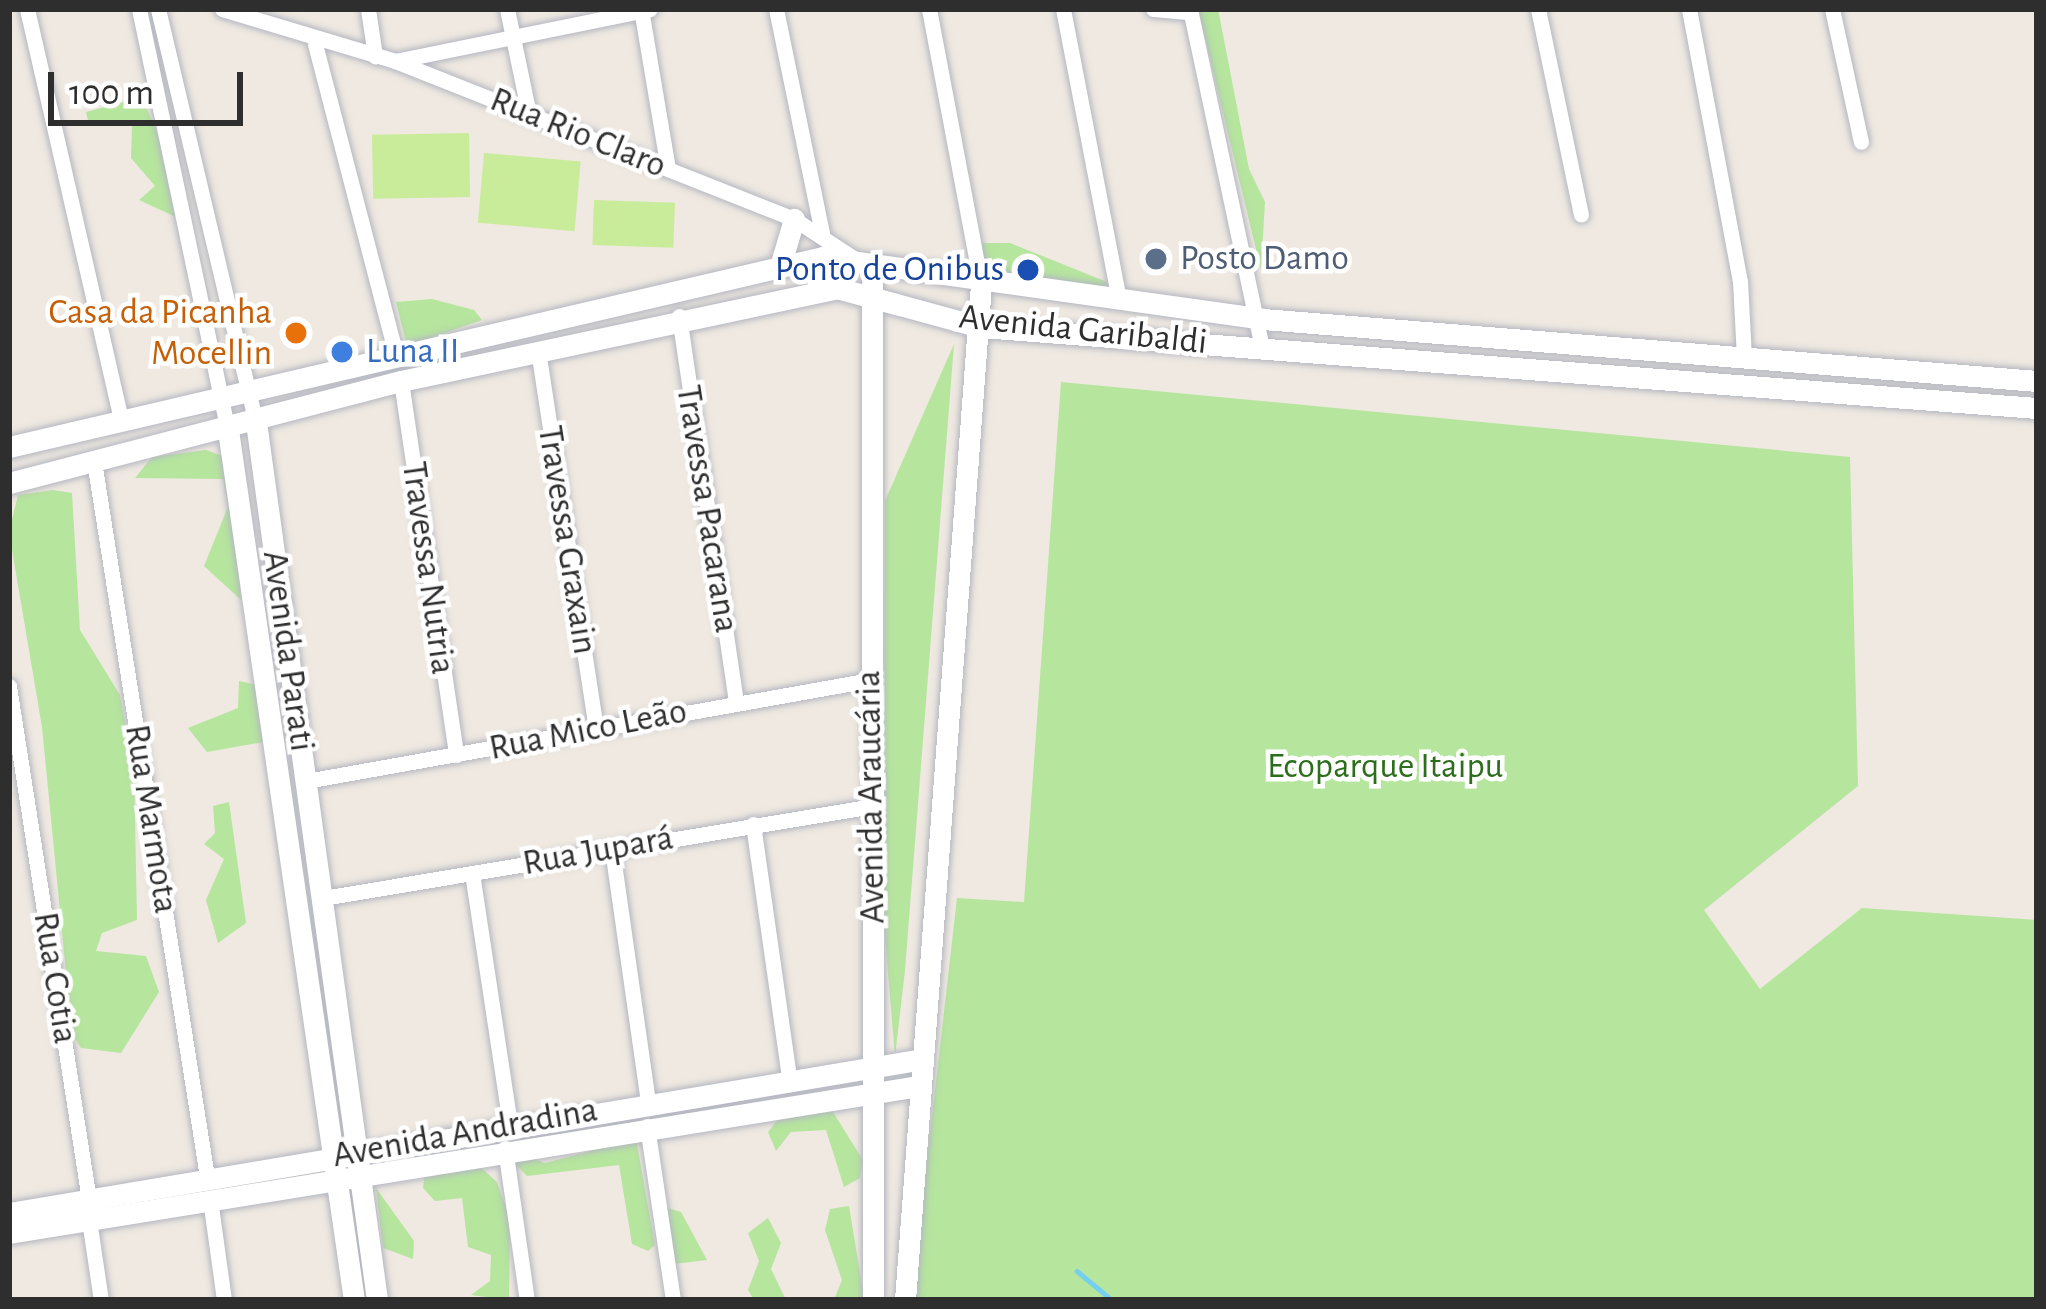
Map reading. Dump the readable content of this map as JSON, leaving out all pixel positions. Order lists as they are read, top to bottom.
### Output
{
  "streets": {
    "street": [
      "Rua Rio Claro",
      "Avenida Garibaldi",
      "Travessa Pacarana",
      "Travessa Graxain",
      "Travessa Nutria",
      "Avenida Parati",
      "Rua Mico Leão",
      "Avenida Araucária",
      "Rua Marmota",
      "Rua Jupará",
      "Rua Cotia",
      "Avenida Andradina"
    ]
  },
  "crossings": [
    ["Rua Rio Claro", "Avenida Garibaldi"],
    ["Rua Rio Claro", "Travessa Nutria"],
    ["Avenida Garibaldi", "Travessa Pacarana"],
    ["Avenida Garibaldi", "Travessa Graxain"],
    ["Avenida Garibaldi", "Travessa Nutria"],
    ["Avenida Garibaldi", "Avenida Parati"],
    ["Avenida Garibaldi", "Avenida Araucária"],
    ["Avenida Garibaldi", "Rua Marmota"],
    ["Travessa Pacarana", "Rua Mico Leão"],
    ["Travessa Graxain", "Rua Mico Leão"],
    ["Travessa Nutria", "Rua Mico Leão"],
    ["Avenida Parati", "Rua Mico Leão"],
    ["Avenida Parati", "Rua Jupará"],
    ["Avenida Parati", "Avenida Andradina"],
    ["Rua Mico Leão", "Avenida Araucária"],
    ["Avenida Araucária", "Rua Jupará"],
    ["Avenida Araucária", "Avenida Andradina"],
    ["Rua Marmota", "Avenida Andradina"],
    ["Rua Cotia", "Avenida Andradina"]
  ],
  "parks": ["Ecoparque Itaipu"],
  "places": [
    "Posto Damo",
    "Ponto de Onibus",
    "Casa da Picanha Mocellin",
    "Luna II"
  ],
  "scale_bar": "100 m"
}
